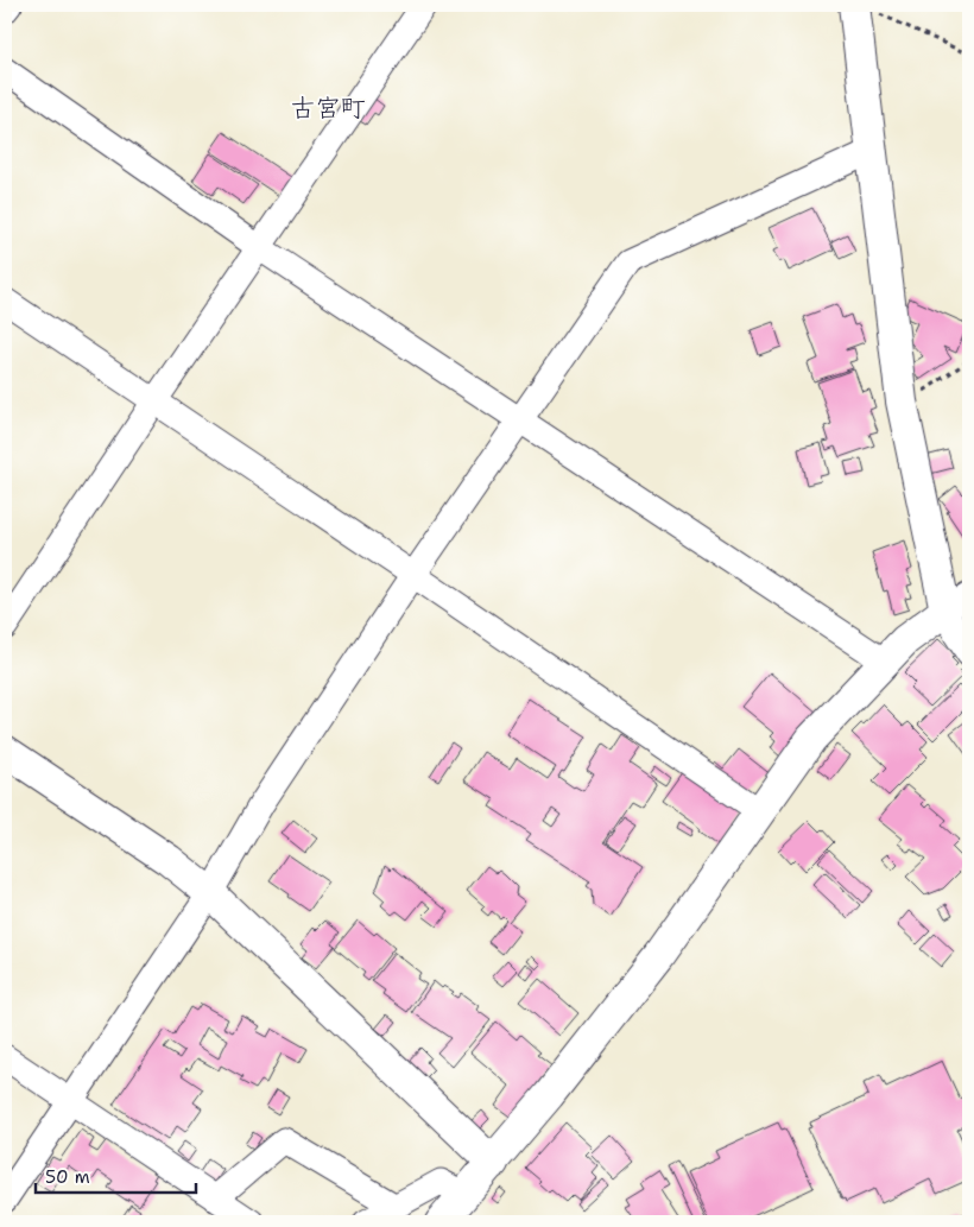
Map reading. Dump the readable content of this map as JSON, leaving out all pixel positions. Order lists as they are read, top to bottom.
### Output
{
  "districts": ["古宮町"],
  "scale_bar": "50 m"
}
